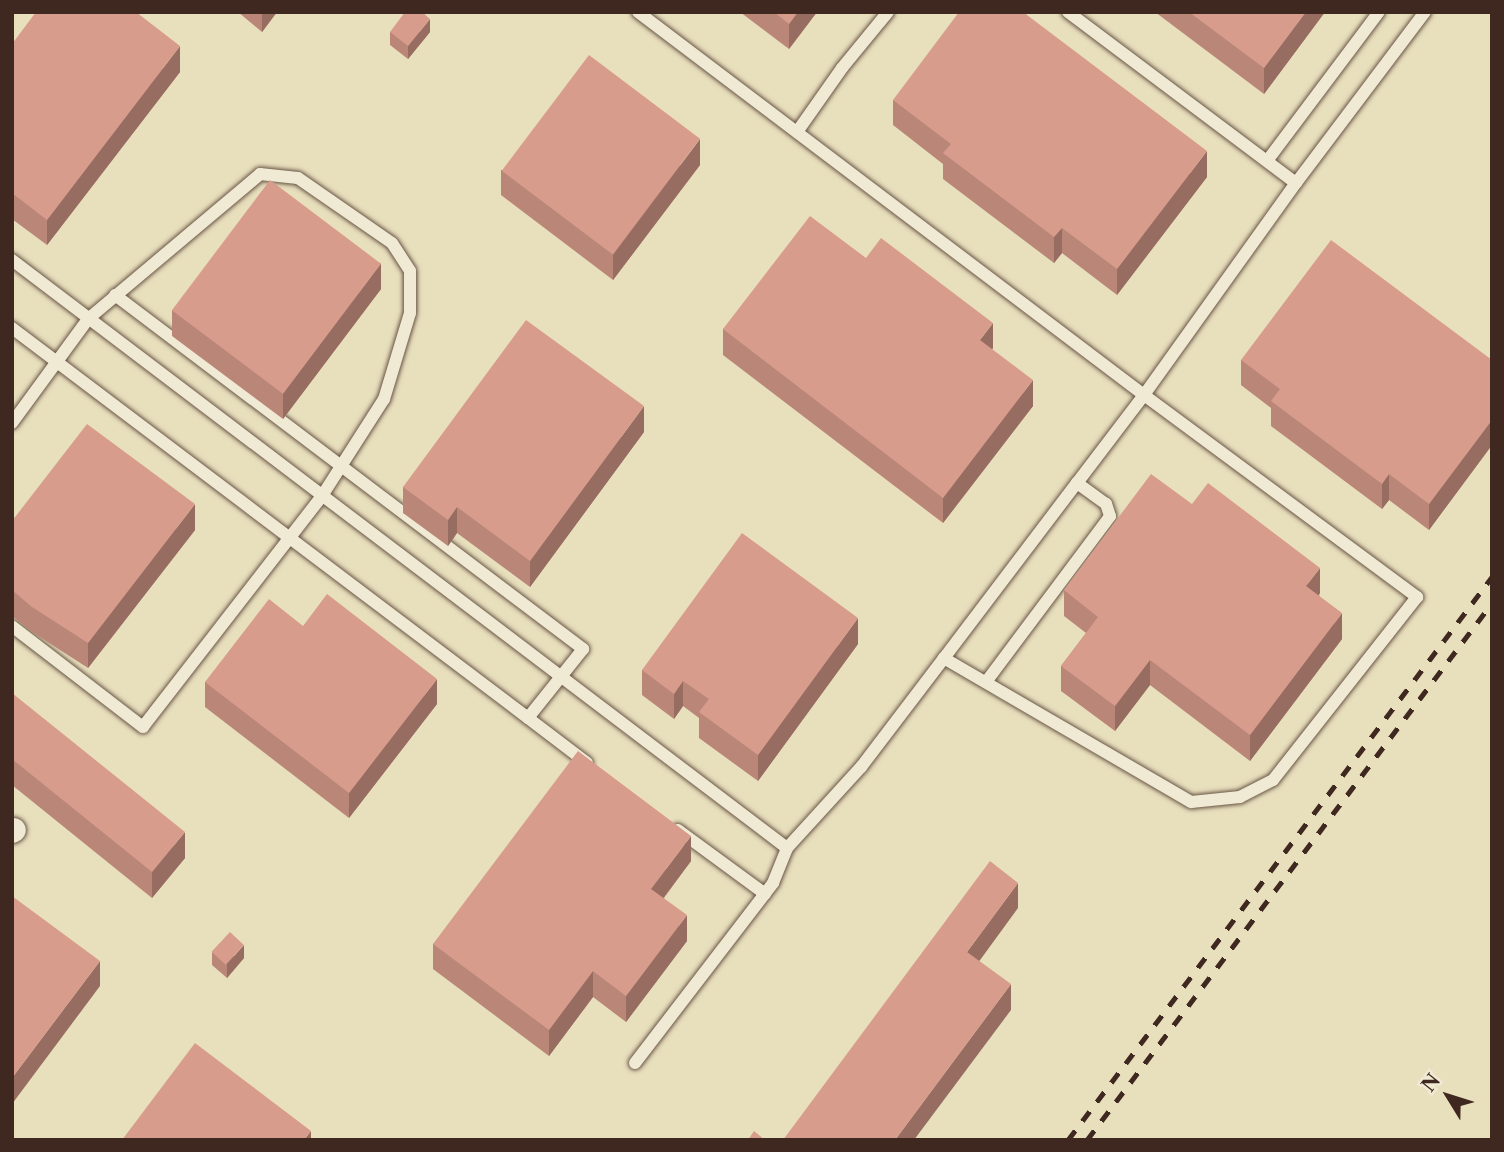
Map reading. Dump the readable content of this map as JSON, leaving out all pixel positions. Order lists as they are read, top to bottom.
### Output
{
  "north": "top left"
}
